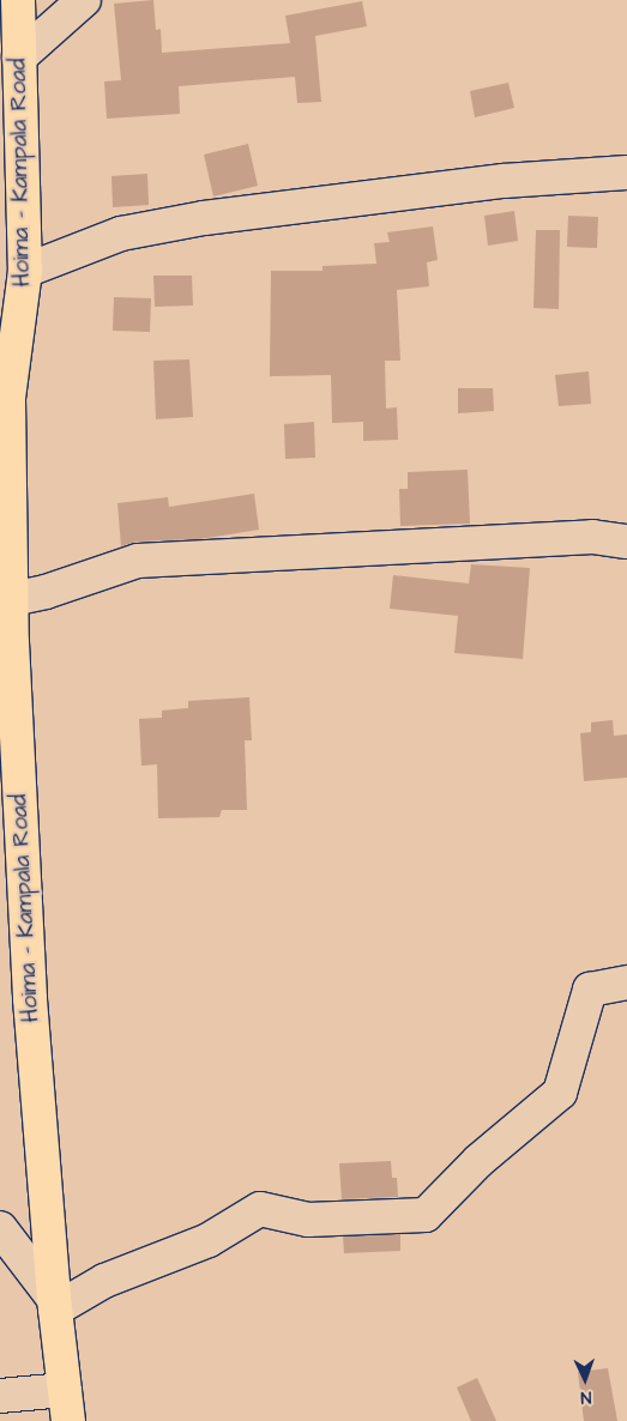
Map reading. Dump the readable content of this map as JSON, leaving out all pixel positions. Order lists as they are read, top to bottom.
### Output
{
  "streets": {
    "main road": ["Hoima - Kampala Road"]
  },
  "north": "bottom"
}
